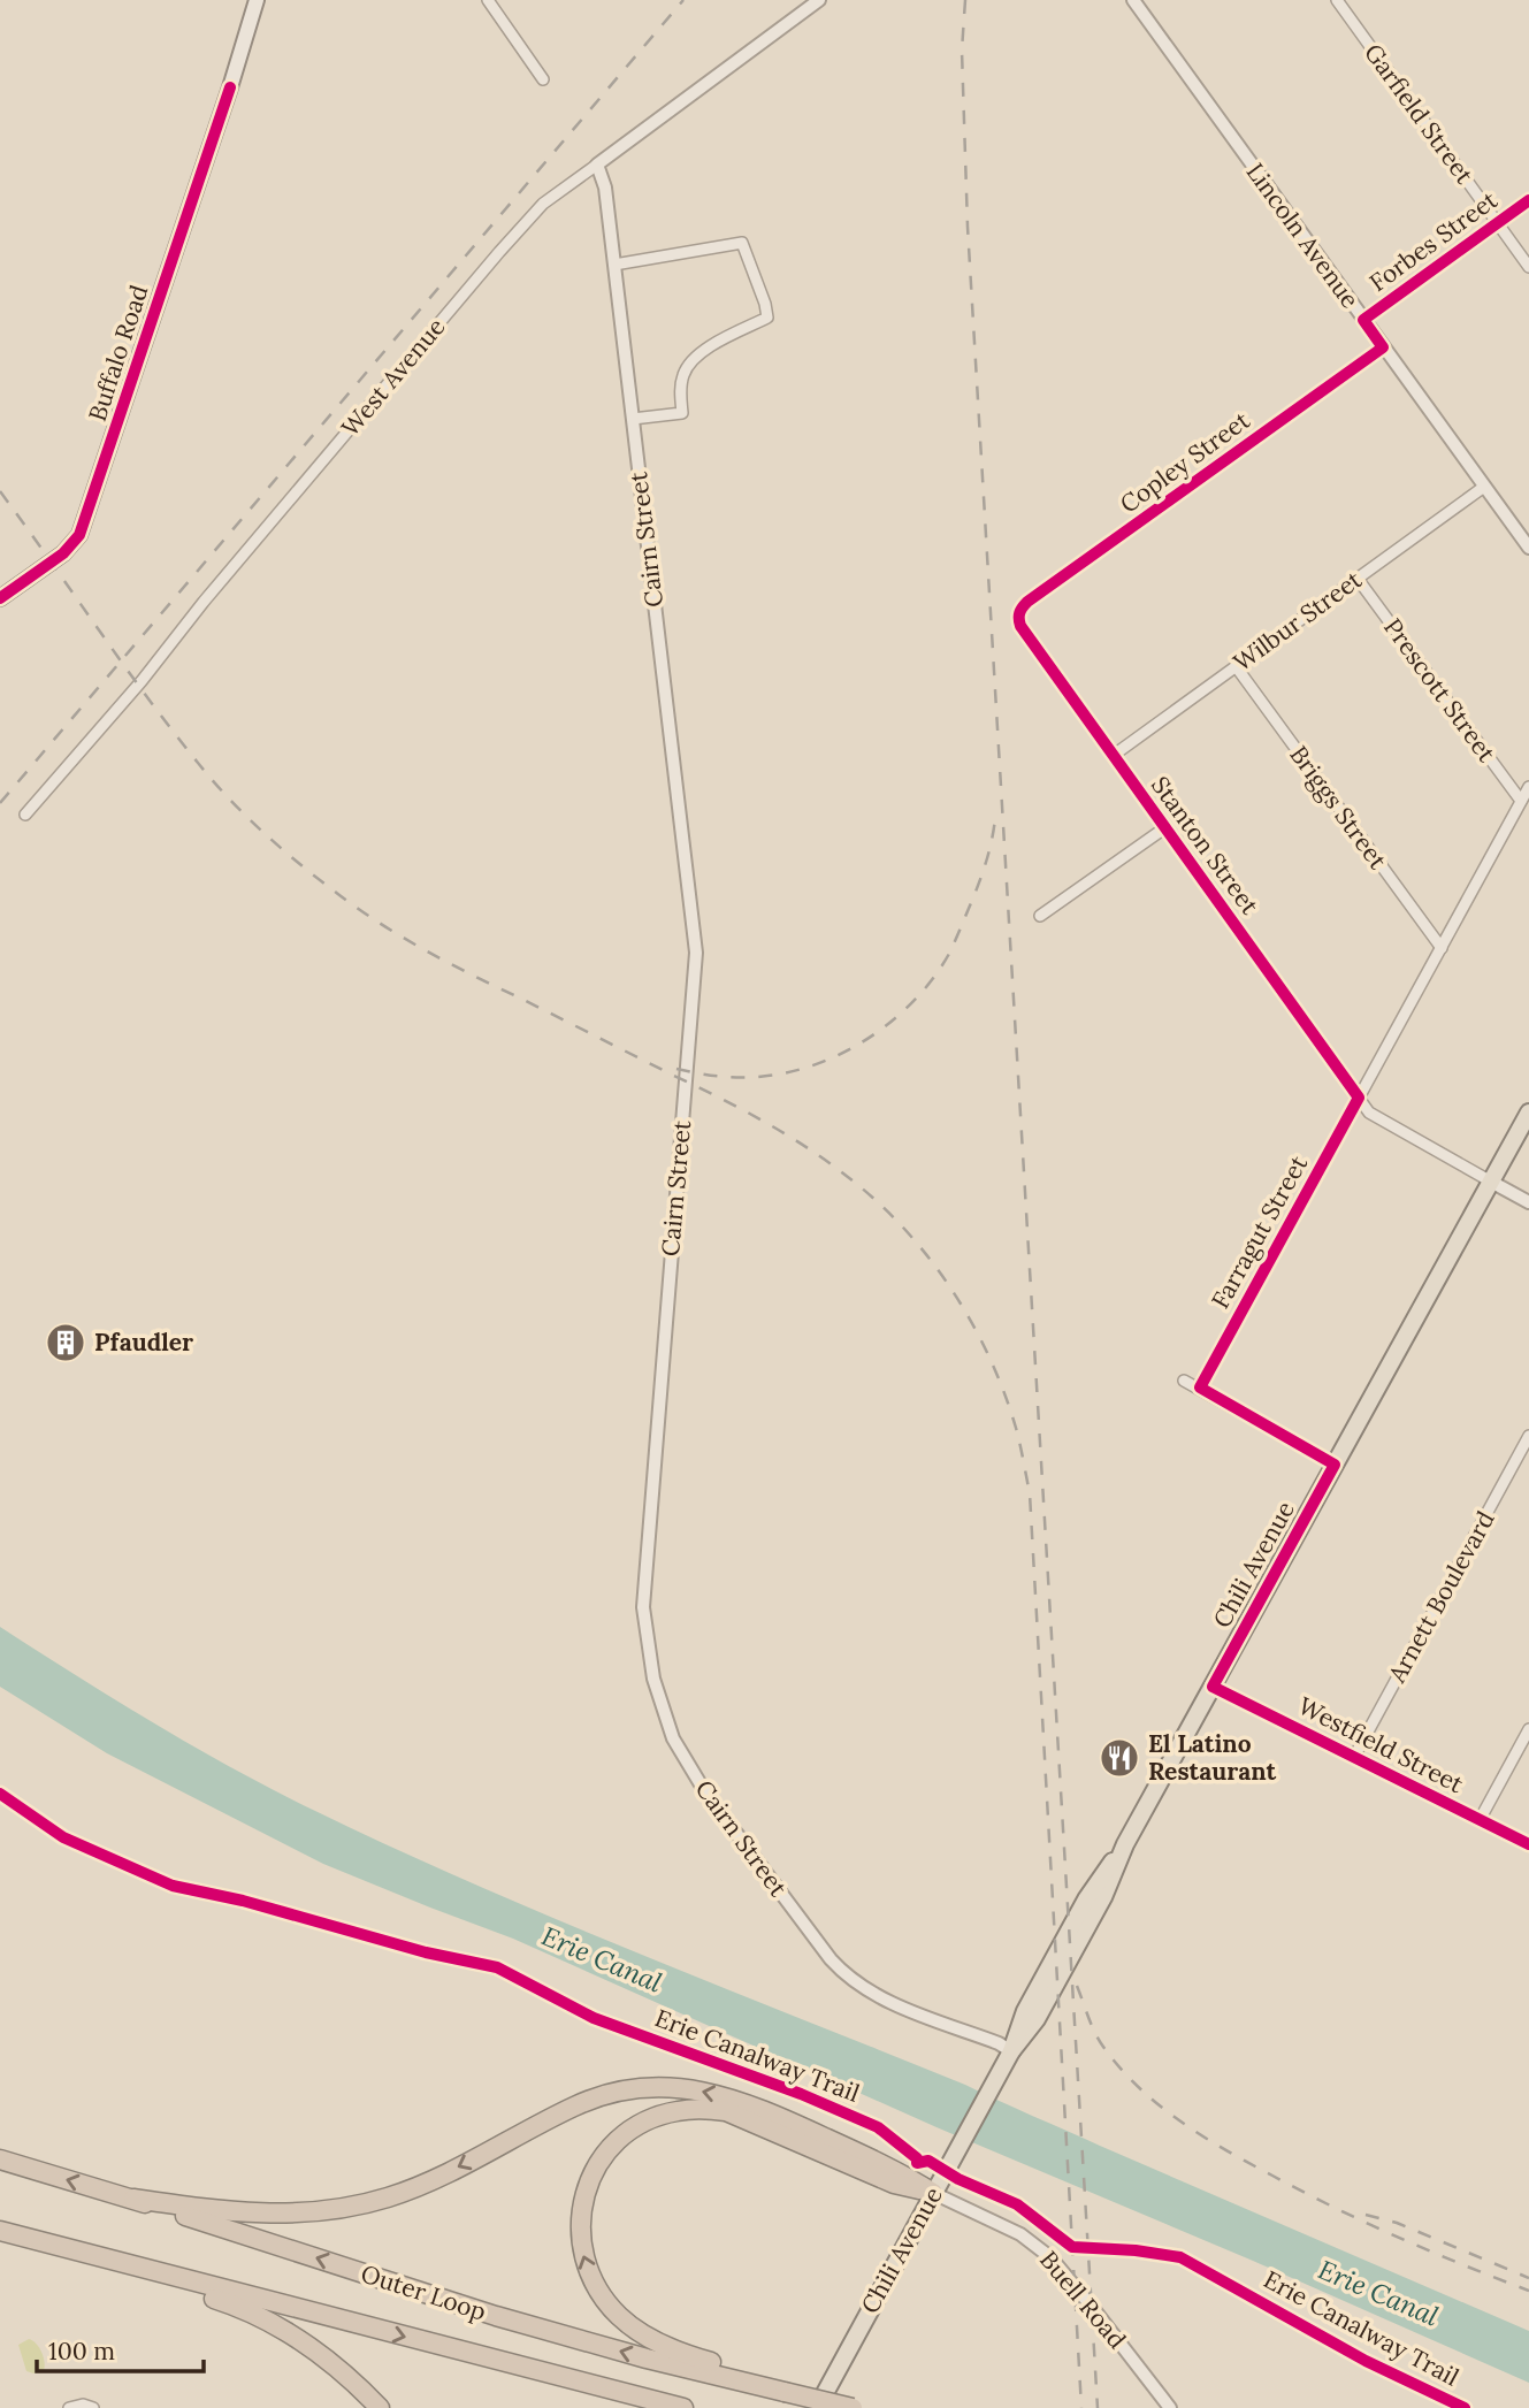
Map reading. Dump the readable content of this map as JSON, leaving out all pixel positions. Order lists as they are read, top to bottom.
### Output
{
  "streets": {
    "highway": ["Outer Loop"],
    "main road": ["Buffalo Road", "Chili Avenue"],
    "street": [
      "Garfield Street",
      "Lincoln Avenue",
      "Forbes Street",
      "West Avenue",
      "Copley Street",
      "Cairn Street",
      "Wilbur Street",
      "Prescott Street",
      "Briggs Street",
      "Stanton Street",
      "Farragut Street",
      "Arnett Boulevard",
      "Westfield Street",
      "Buell Road"
    ],
    "cycle path": ["Erie Canalway Trail"]
  },
  "crossings": [
    ["Garfield Street", "Forbes Street"],
    ["Lincoln Avenue", "Forbes Street"],
    ["Lincoln Avenue", "Copley Street"],
    ["Lincoln Avenue", "Wilbur Street"],
    ["West Avenue", "Cairn Street"],
    ["Copley Street", "Stanton Street"],
    ["Cairn Street", "Chili Avenue"],
    ["Wilbur Street", "Prescott Street"],
    ["Wilbur Street", "Briggs Street"],
    ["Wilbur Street", "Stanton Street"],
    ["Prescott Street", "Farragut Street"],
    ["Briggs Street", "Farragut Street"],
    ["Stanton Street", "Farragut Street"],
    ["Stanton Street", "Chili Avenue"],
    ["Chili Avenue", "Westfield Street"],
    ["Chili Avenue", "Buell Road"],
    ["Arnett Boulevard", "Westfield Street"]
  ],
  "water": ["Erie Canal"],
  "places": {
    "building": ["Pfaudler"],
    "restaurant": ["El Latino Restaurant"]
  },
  "scale_bar": "100 m"
}
